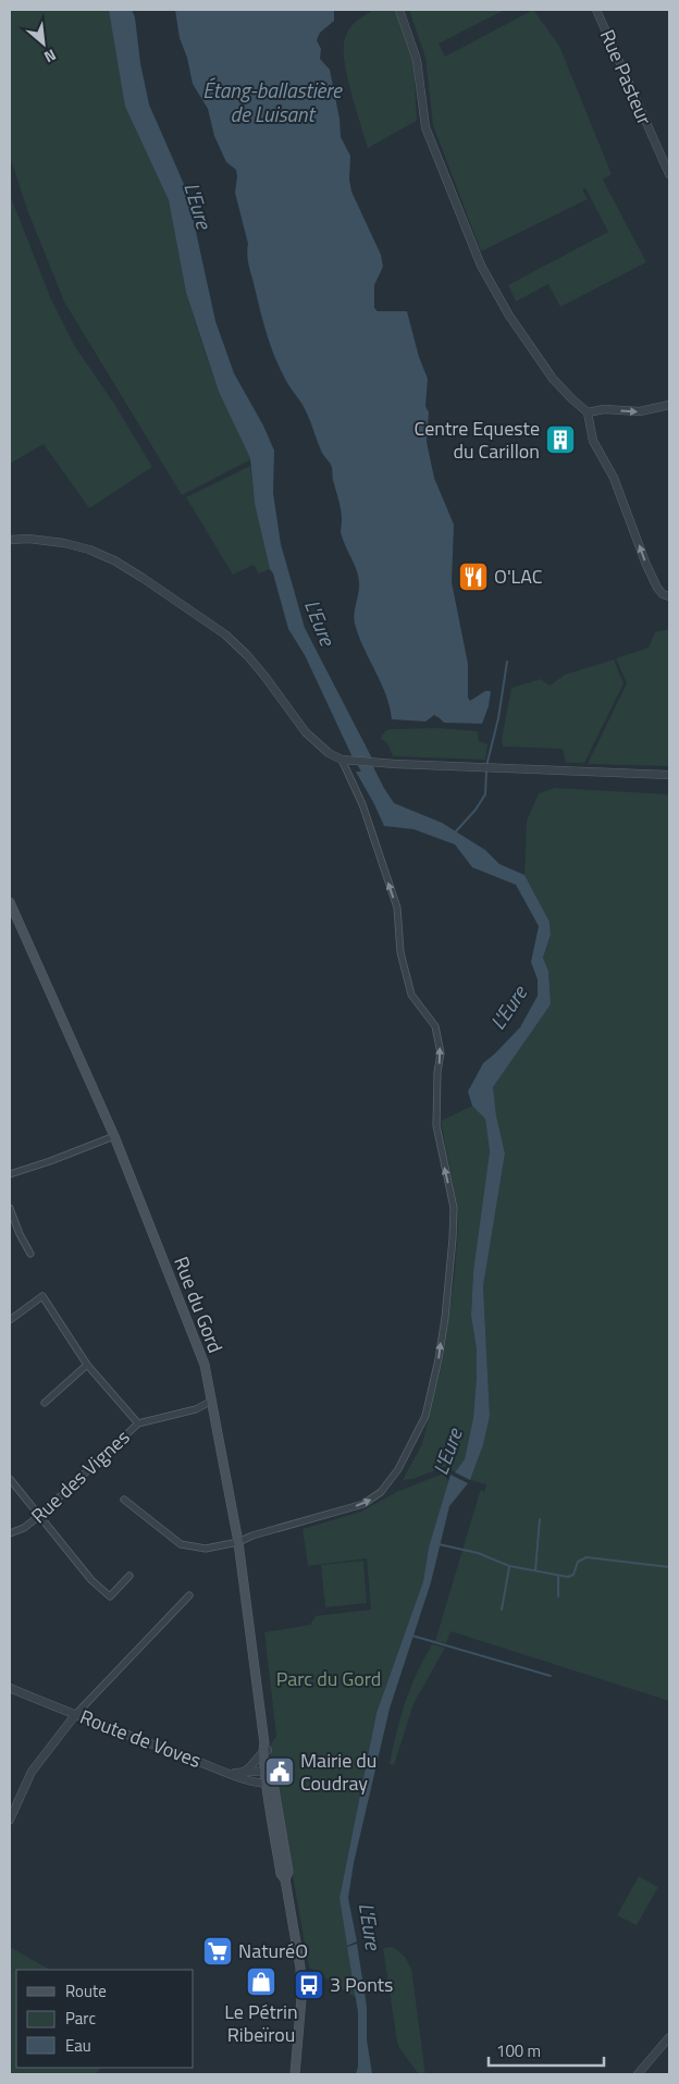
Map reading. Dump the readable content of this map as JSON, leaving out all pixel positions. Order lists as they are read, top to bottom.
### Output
{
  "streets": {
    "main road": ["Rue du Gord"],
    "street": ["Rue Pasteur", "Rue des Vignes", "Route de Voves"]
  },
  "crossings": [
    ["Rue du Gord", "Rue des Vignes"],
    ["Rue du Gord", "Route de Voves"]
  ],
  "water": ["Étang-ballastière de Luisant", "L'Eure"],
  "parks": ["Parc du Gord"],
  "places": {
    "building": ["Centre Equeste du Carillon"],
    "restaurant": ["O'LAC"],
    "public building": ["Mairie du Coudray"],
    "supermarket": ["NaturéO"],
    "shop": ["Le Pétrin Ribeïrou"],
    "bus stop": ["3 Ponts"]
  },
  "legend": ["Route", "Parc", "Eau"],
  "scale_bar": "100 m",
  "north": "bottom right"
}
